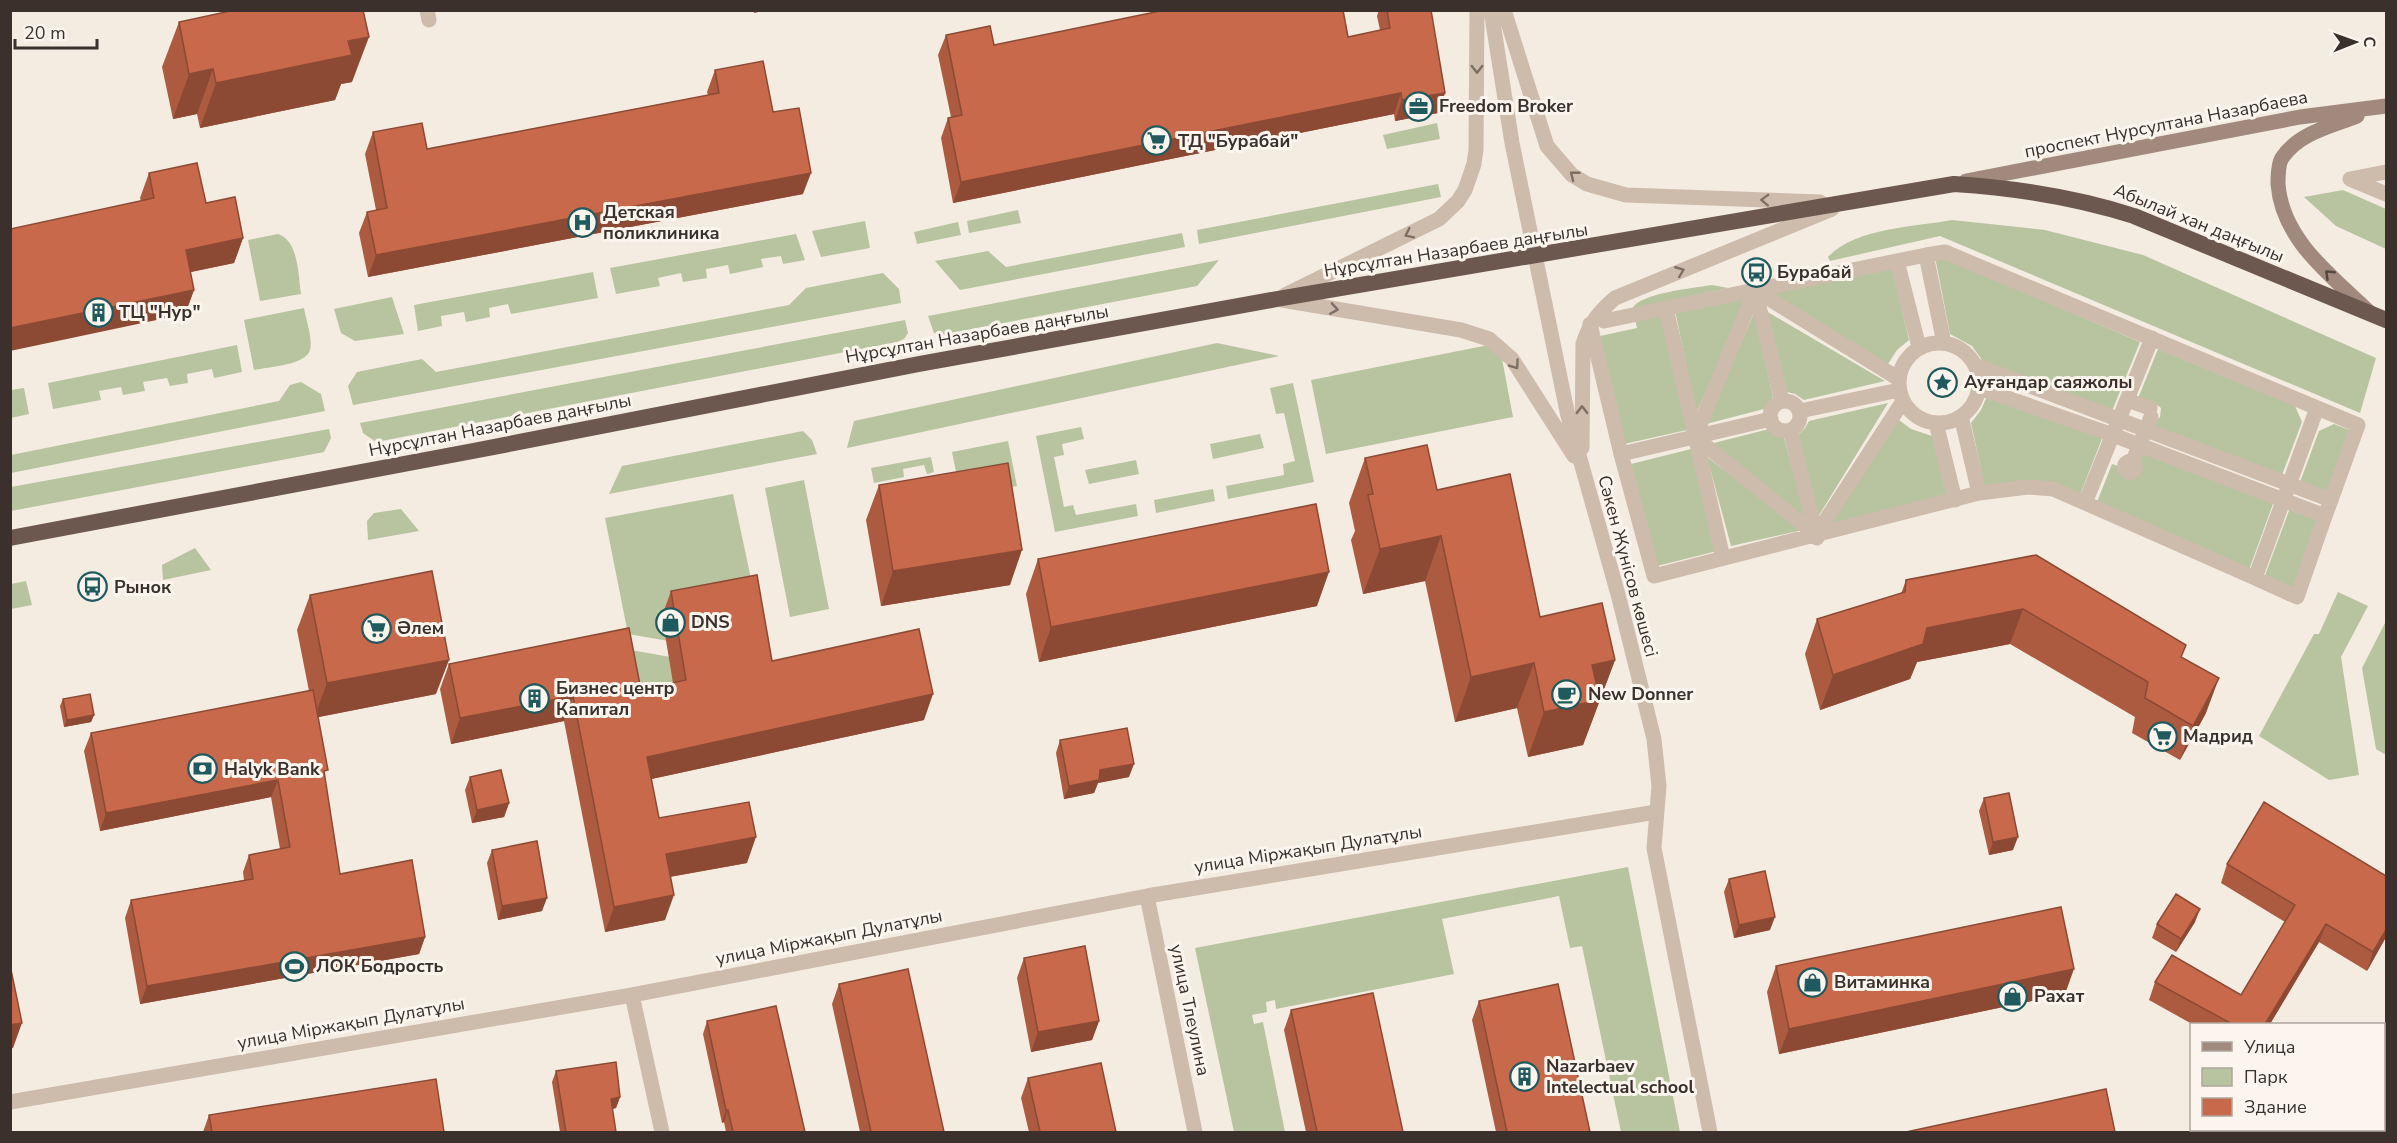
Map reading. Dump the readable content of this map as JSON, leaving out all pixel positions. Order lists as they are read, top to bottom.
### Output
{
  "streets": {
    "highway": ["Абылай хан даңғылы", "Нұрсұлтан Назарбаев даңғылы"],
    "main road": ["проспект Нурсултана Назарбаева"],
    "street": ["Сәкен Жүнісов көшесі", "улица Міржақып Дулатұлы", "улица Тлеулина"]
  },
  "crossings": [
    ["проспект Нурсултана Назарбаева", "Абылай хан даңғылы"],
    ["проспект Нурсултана Назарбаева", "Нұрсұлтан Назарбаев даңғылы"],
    ["Абылай хан даңғылы", "Нұрсұлтан Назарбаев даңғылы"],
    ["Нұрсұлтан Назарбаев даңғылы", "Сәкен Жүнісов көшесі"],
    ["Сәкен Жүнісов көшесі", "улица Міржақып Дулатұлы"],
    ["улица Міржақып Дулатұлы", "улица Тлеулина"]
  ],
  "places": {
    "office": ["Freedom Broker"],
    "supermarket": ["ТД \"Бурабай\"", "Әлем", "Мадрид"],
    "hospital": ["Детская поликлиника"],
    "bus stop": ["Бурабай", "Рынок"],
    "building": ["ТЦ \"Нур\"", "Бизнес центр Капитал", "Nazarbaev Intelectual school"],
    "place": ["Ауғандар саяжолы"],
    "shop": ["DNS", "Витаминка", "Рахат"],
    "cafe": ["New Donner"],
    "bank": ["Halyk Bank"],
    "sports": ["ЛОК Бодрость"]
  },
  "legend": ["Улица", "Парк", "Здание"],
  "scale_bar": "20 m",
  "north": "right"
}
